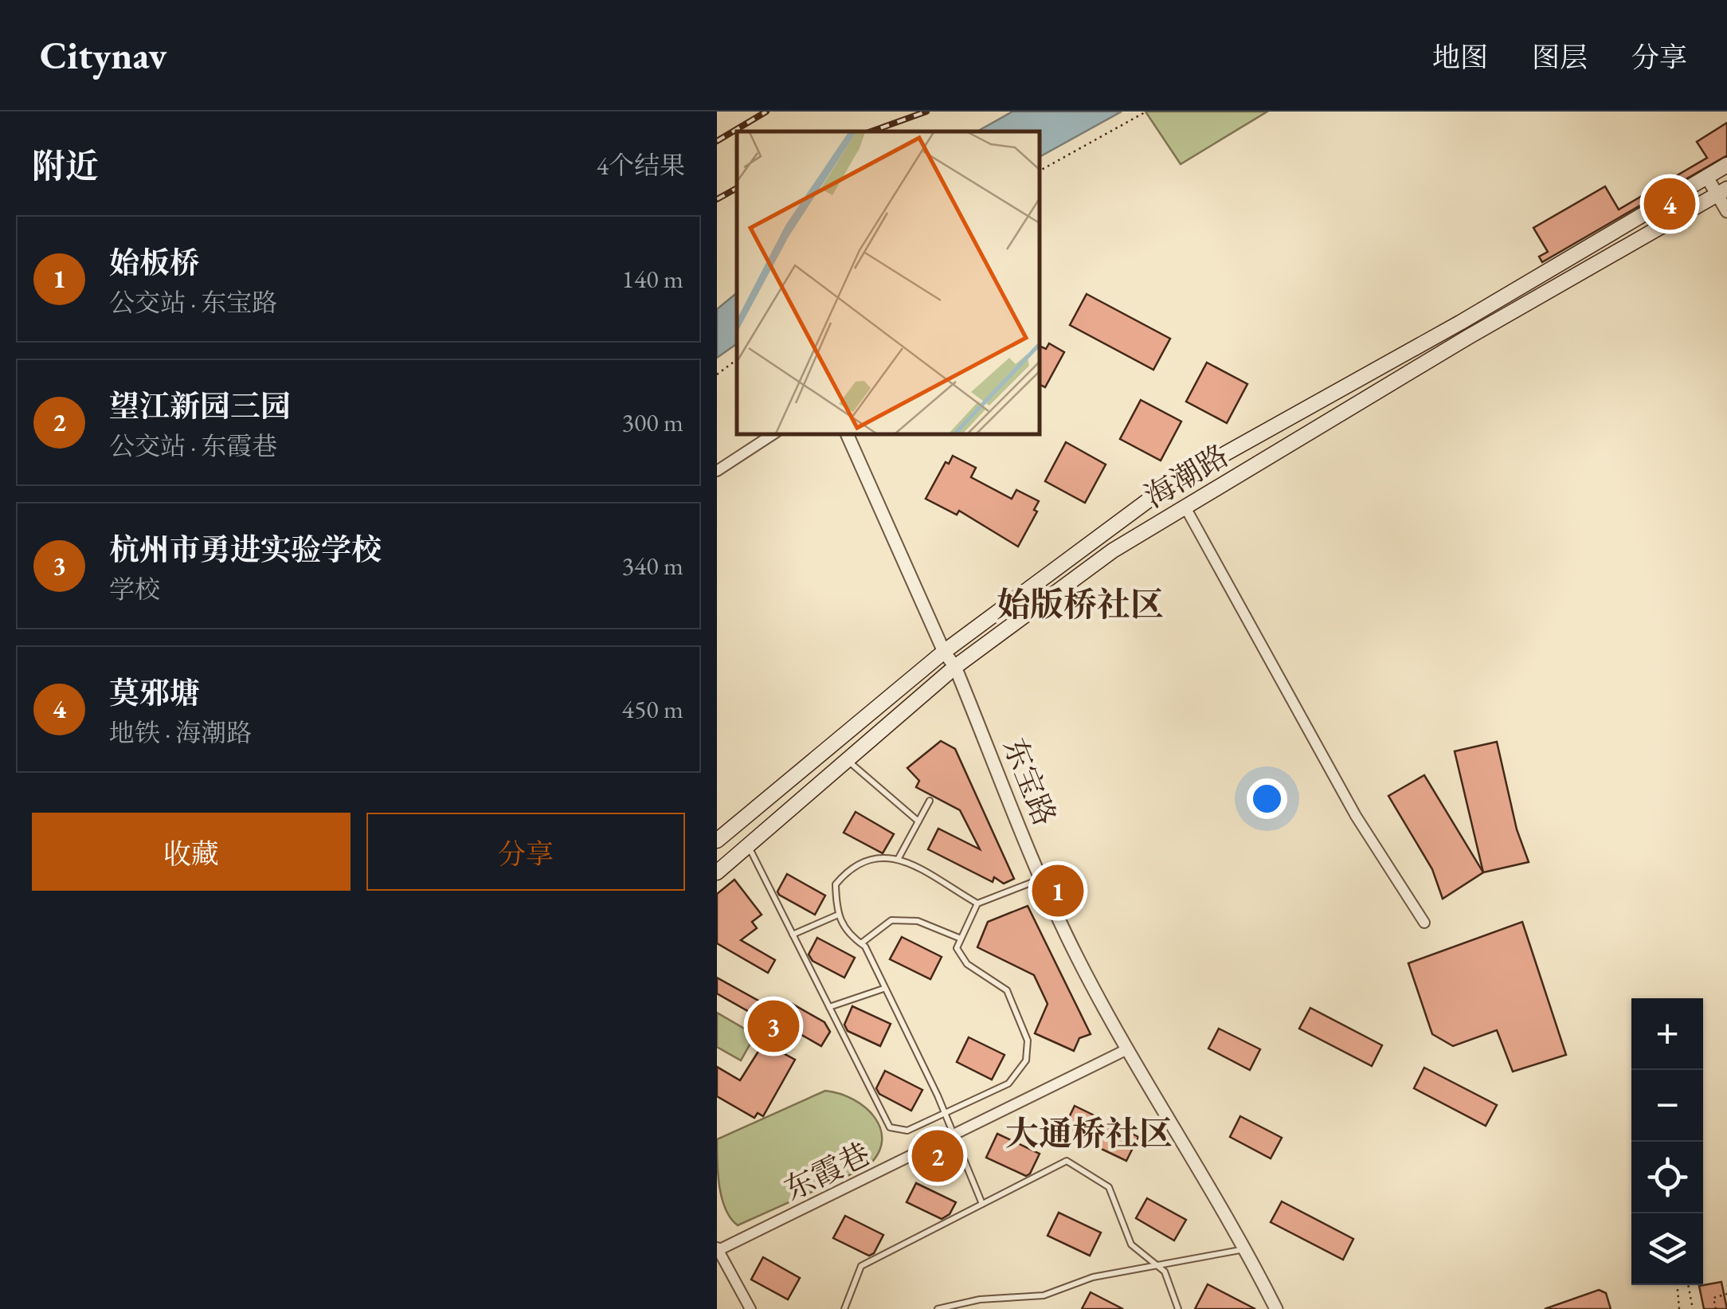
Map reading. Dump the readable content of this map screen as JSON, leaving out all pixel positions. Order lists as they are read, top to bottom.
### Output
{
  "streets": {
    "main road": ["海潮路"],
    "street": ["东宝路", "东霞巷"]
  },
  "crossings": [
    ["海潮路", "东宝路"],
    ["东宝路", "东霞巷"]
  ],
  "districts": ["始版桥社区", "大通桥社区"],
  "page": {
    "header": "Citynav",
    "nav": ["地图", "图层", "分享"],
    "heading": ["附近", "4个结果"],
    "pins": [
      "4",
      "1",
      "3",
      "2"
    ],
    "list": [
      {
        "mark": "1",
        "name": "始板桥",
        "note": "公交站 · 东宝路",
        "value": "140 m"
      },
      {
        "mark": "2",
        "name": "望江新园三园",
        "note": "公交站 · 东霞巷",
        "value": "300 m"
      },
      {
        "mark": "3",
        "name": "杭州市勇进实验学校",
        "note": "学校",
        "value": "340 m"
      },
      {
        "mark": "4",
        "name": "莫邪塘",
        "note": "地铁 · 海潮路",
        "value": "450 m"
      }
    ],
    "buttons": ["收藏", "分享"],
    "map_buttons": ["+", "−"]
  }
}
